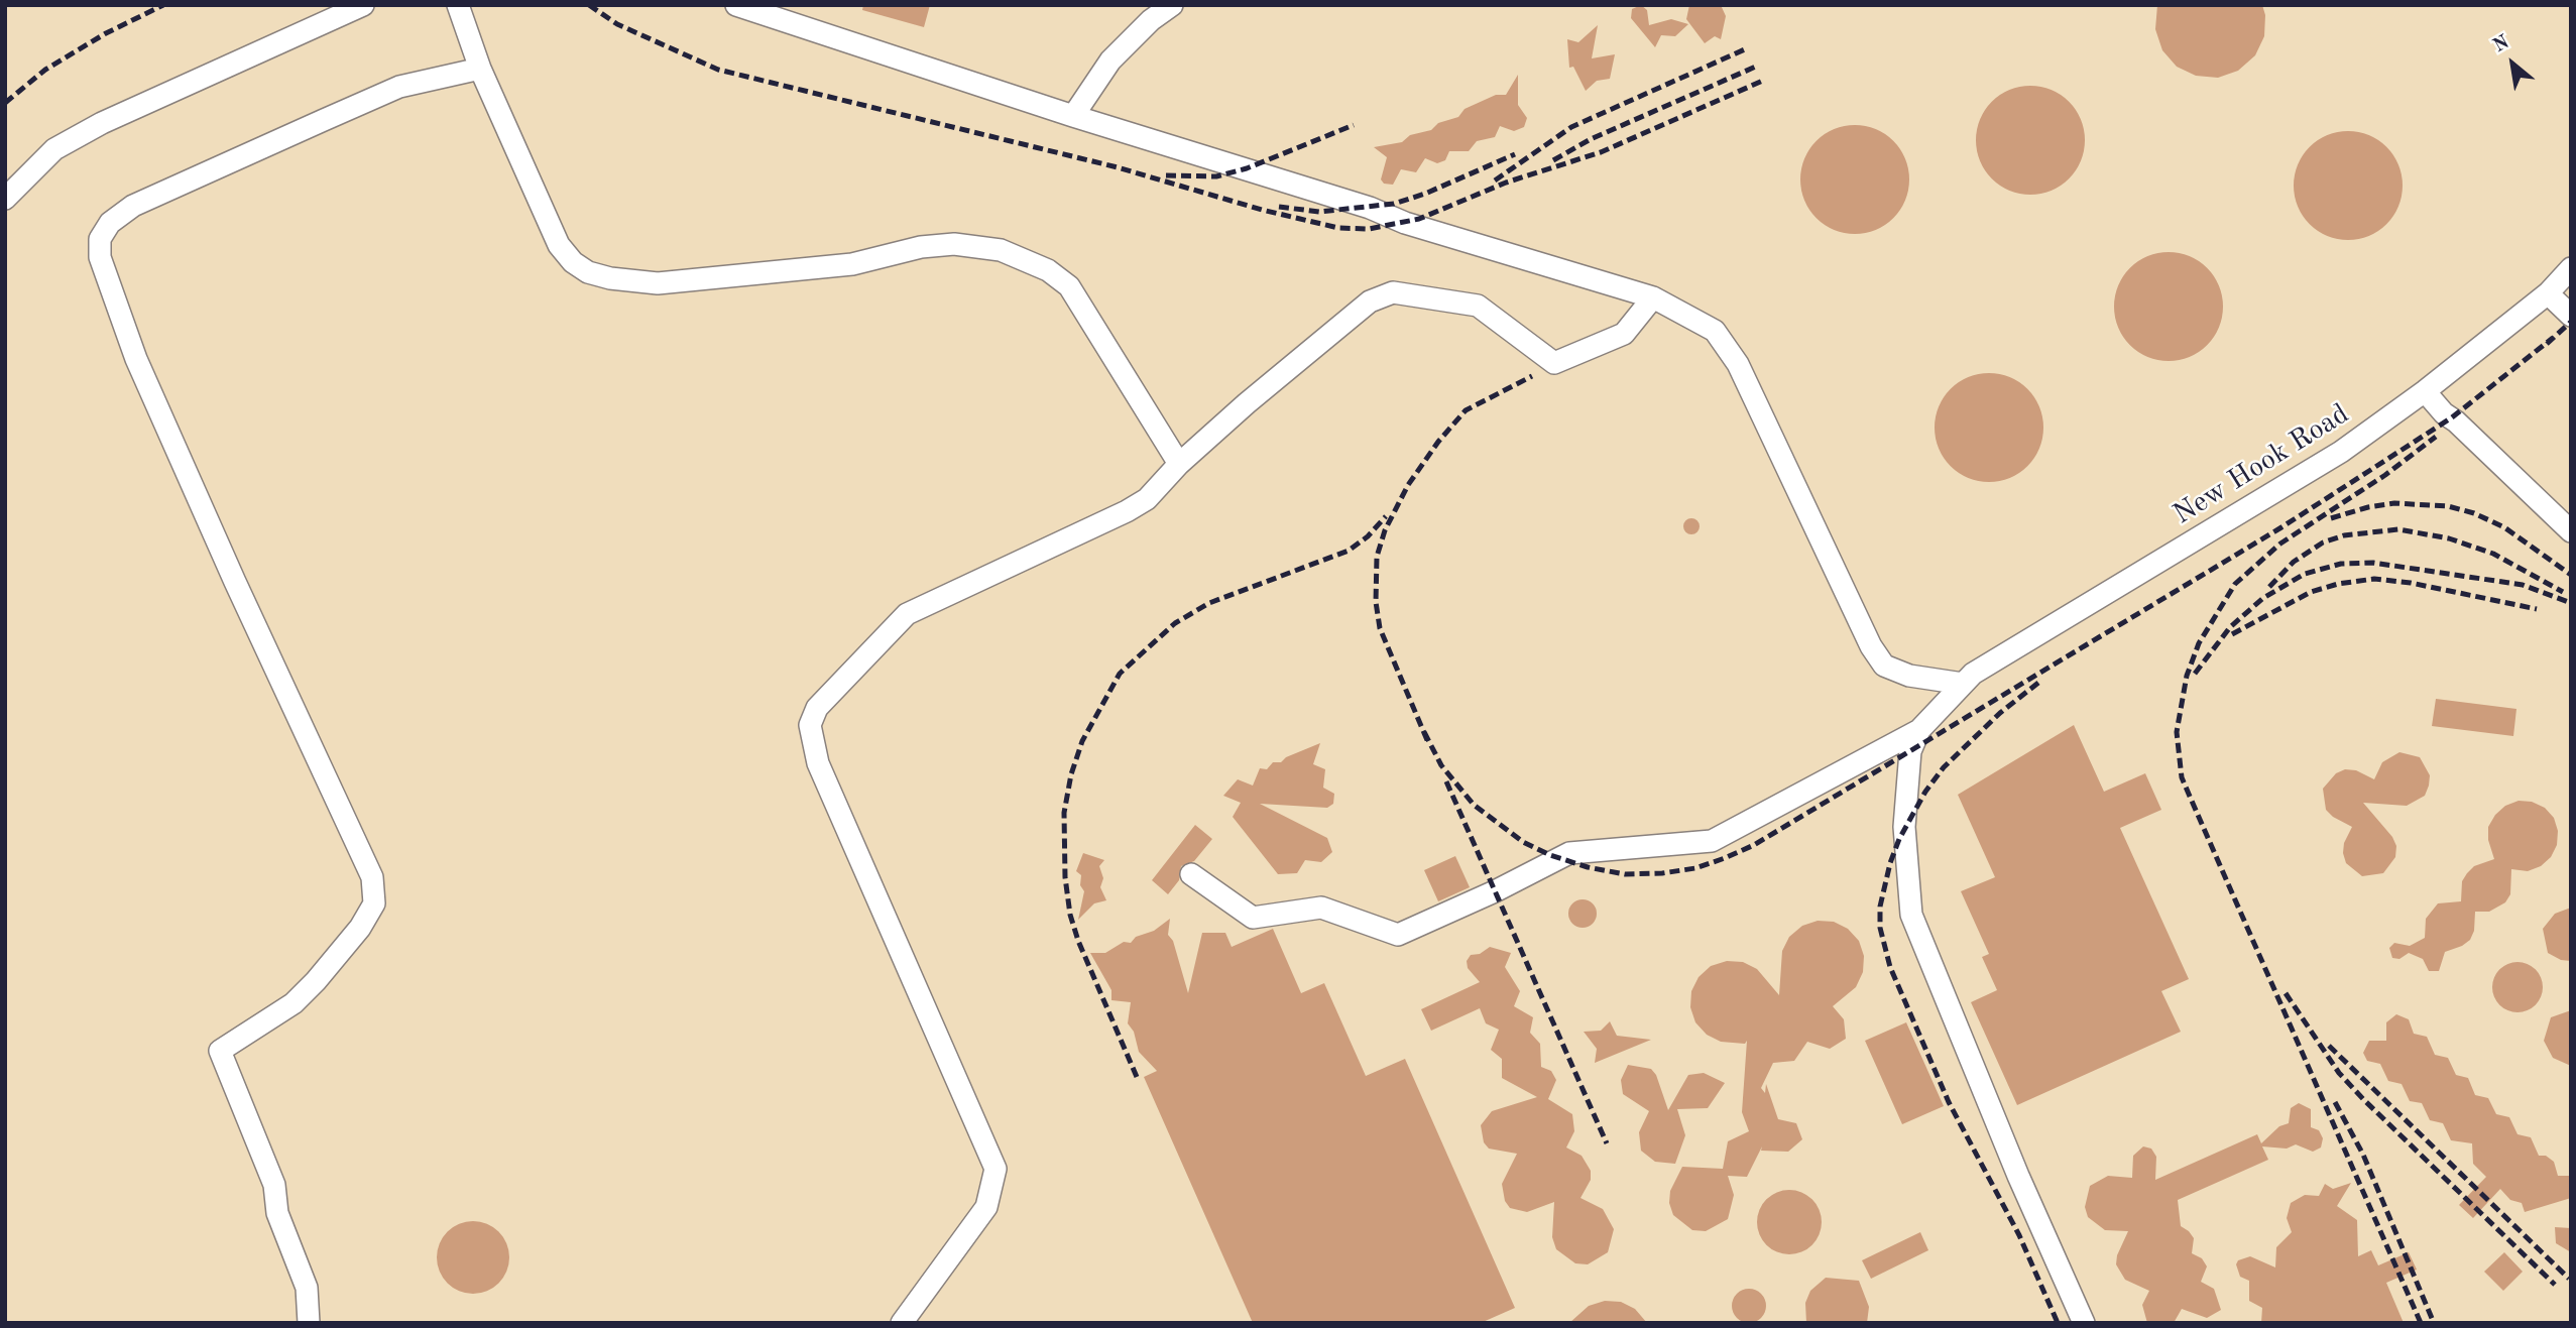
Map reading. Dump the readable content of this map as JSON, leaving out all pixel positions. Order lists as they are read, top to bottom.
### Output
{
  "streets": {
    "street": ["New Hook Road"]
  },
  "north": "top left"
}
